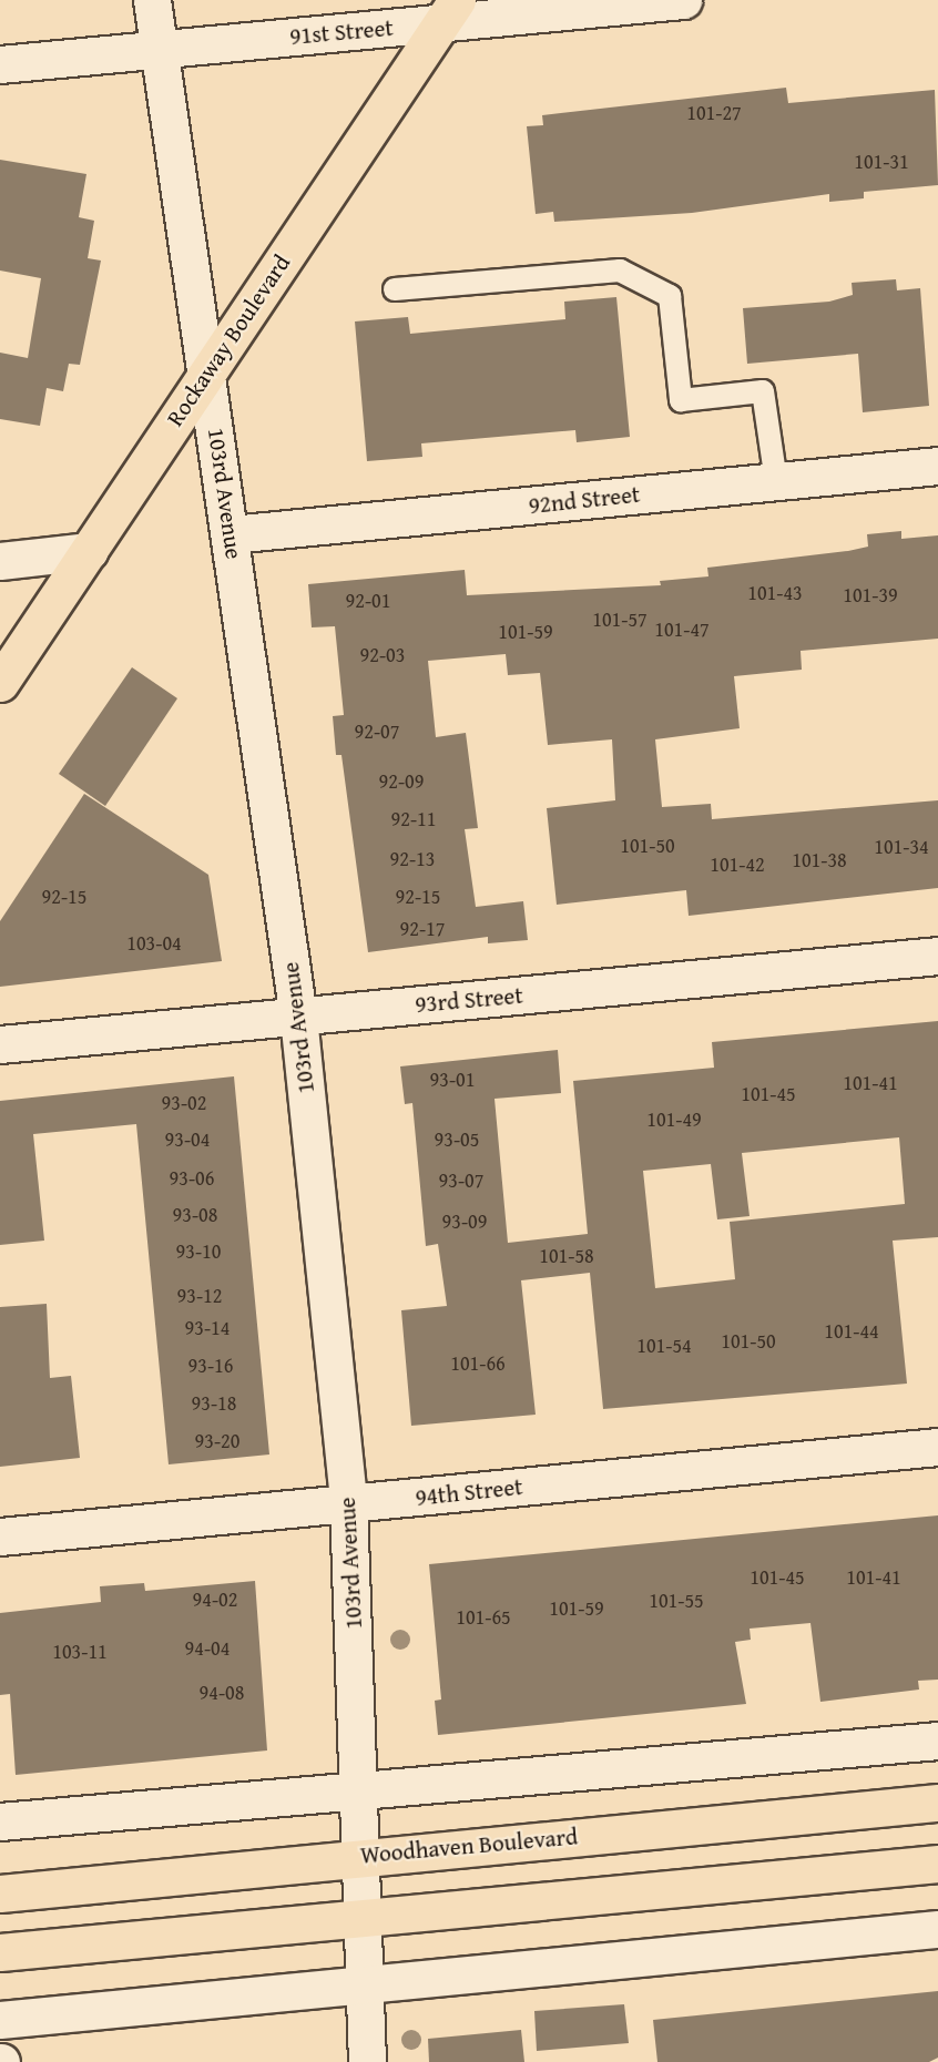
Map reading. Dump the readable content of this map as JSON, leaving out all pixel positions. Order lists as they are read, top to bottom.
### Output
{
  "streets": {
    "main road": ["Rockaway Boulevard", "Woodhaven Boulevard"],
    "street": [
      "91st Street",
      "103rd Avenue",
      "92nd Street",
      "93rd Street",
      "94th Street"
    ]
  },
  "crossings": [
    ["91st Street", "Rockaway Boulevard"],
    ["91st Street", "103rd Avenue"],
    ["Rockaway Boulevard", "103rd Avenue"],
    ["103rd Avenue", "92nd Street"],
    ["103rd Avenue", "93rd Street"],
    ["103rd Avenue", "94th Street"],
    ["103rd Avenue", "Woodhaven Boulevard"]
  ],
  "house_numbers": [
    "101-27",
    "101-31",
    "101-43",
    "101-39",
    "92-01",
    "101-57",
    "101-47",
    "101-59",
    "92-03",
    "92-07",
    "92-09",
    "92-11",
    "101-50",
    "101-34",
    "92-13",
    "101-38",
    "101-42",
    "92-15",
    "92-15",
    "92-17",
    "103-04",
    "93-01",
    "101-41",
    "101-45",
    "93-02",
    "101-49",
    "93-04",
    "93-05",
    "93-06",
    "93-07",
    "93-08",
    "93-09",
    "93-10",
    "101-58",
    "93-12",
    "93-14",
    "101-44",
    "101-50",
    "101-54",
    "101-66",
    "93-16",
    "93-18",
    "93-20",
    "101-45",
    "101-41",
    "94-02",
    "101-55",
    "101-59",
    "101-65",
    "94-04",
    "103-11",
    "94-08"
  ]
}
